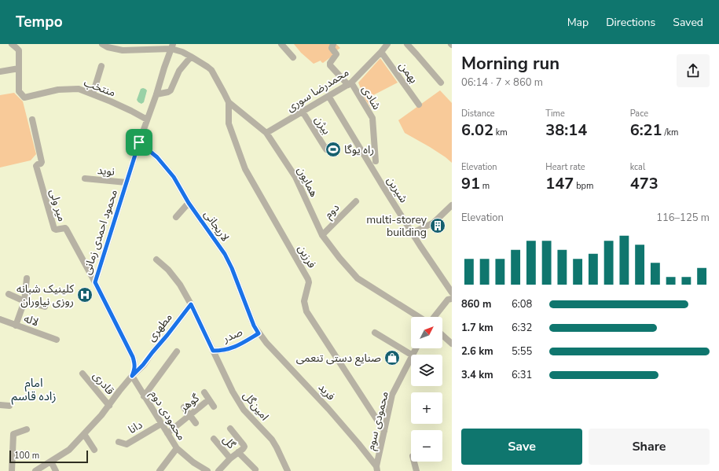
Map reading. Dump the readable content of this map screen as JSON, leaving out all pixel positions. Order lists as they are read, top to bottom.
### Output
{
  "streets": {
    "street": [
      "بهمن",
      "منتخب",
      "محمدرضا سوری",
      "شادی",
      "بیژن",
      "نوید",
      "همایون",
      "شیرین",
      "میر ولی",
      "دوم",
      "لاریجانی",
      "محمود احمدی زمانی",
      "فرزین",
      "لاله",
      "مطهری",
      "صدر",
      "قادری",
      "فرید",
      "گوهر",
      "امین‌گل",
      "محمودی دوم",
      "محمودی سوم",
      "دانا",
      "گل"
    ]
  },
  "crossings": [
    ["بهمن", "محمدرضا سوری"],
    ["منتخب", "محمود احمدی زمانی"],
    ["محمدرضا سوری", "شادی"],
    ["محمدرضا سوری", "بیژن"],
    ["محمدرضا سوری", "همایون"],
    ["محمدرضا سوری", "شیرین"],
    ["نوید", "محمود احمدی زمانی"],
    ["همایون", "دوم"],
    ["همایون", "محمود احمدی زمانی"],
    ["همایون", "فرزین"],
    ["میر ولی", "محمود احمدی زمانی"],
    ["لاریجانی", "محمود احمدی زمانی"],
    ["لاریجانی", "صدر"],
    ["لاریجانی", "فرید"],
    ["محمود احمدی زمانی", "مطهری"],
    ["محمود احمدی زمانی", "محمودی دوم"],
    ["فرزین", "محمودی سوم"],
    ["مطهری", "امین‌گل"],
    ["مطهری", "محمودی دوم"],
    ["صدر", "فرید"],
    ["صدر", "امین‌گل"],
    ["فرید", "محمودی سوم"],
    ["گوهر", "محمودی دوم"],
    ["محمودی دوم", "دانا"]
  ],
  "districts": ["امام زاده قاسم"],
  "places": {
    "sports": ["راه یوگا"],
    "building": ["multi-storey building"],
    "hospital": ["کلینیک شبانه روزی نیاوران"],
    "shop": ["صنایع دستی تنعمی"]
  },
  "scale_bar": "100 m",
  "north": "top right",
  "page": {
    "header": "Tempo",
    "nav": ["Map", "Directions", "Saved"],
    "heading": ["Morning run", "06:14 · 7 × 860 m"],
    "stats": [
      ["Distance", "6.02 km"],
      ["Time", "38:14"],
      ["Pace", "6:21 /km"],
      ["Elevation", "91 m"],
      ["Heart rate", "147 bpm"],
      ["kcal", "473"]
    ],
    "chart": ["Elevation", "116–125 m"],
    "list": [
      {
        "name": "860 m",
        "note": "6:08"
      },
      {
        "name": "1.7 km",
        "note": "6:32"
      },
      {
        "name": "2.6 km",
        "note": "5:55"
      },
      {
        "name": "3.4 km",
        "note": "6:31"
      }
    ],
    "map_buttons": ["+", "−"],
    "buttons": ["Save", "Share"],
    "scale": "100 m"
  }
}
